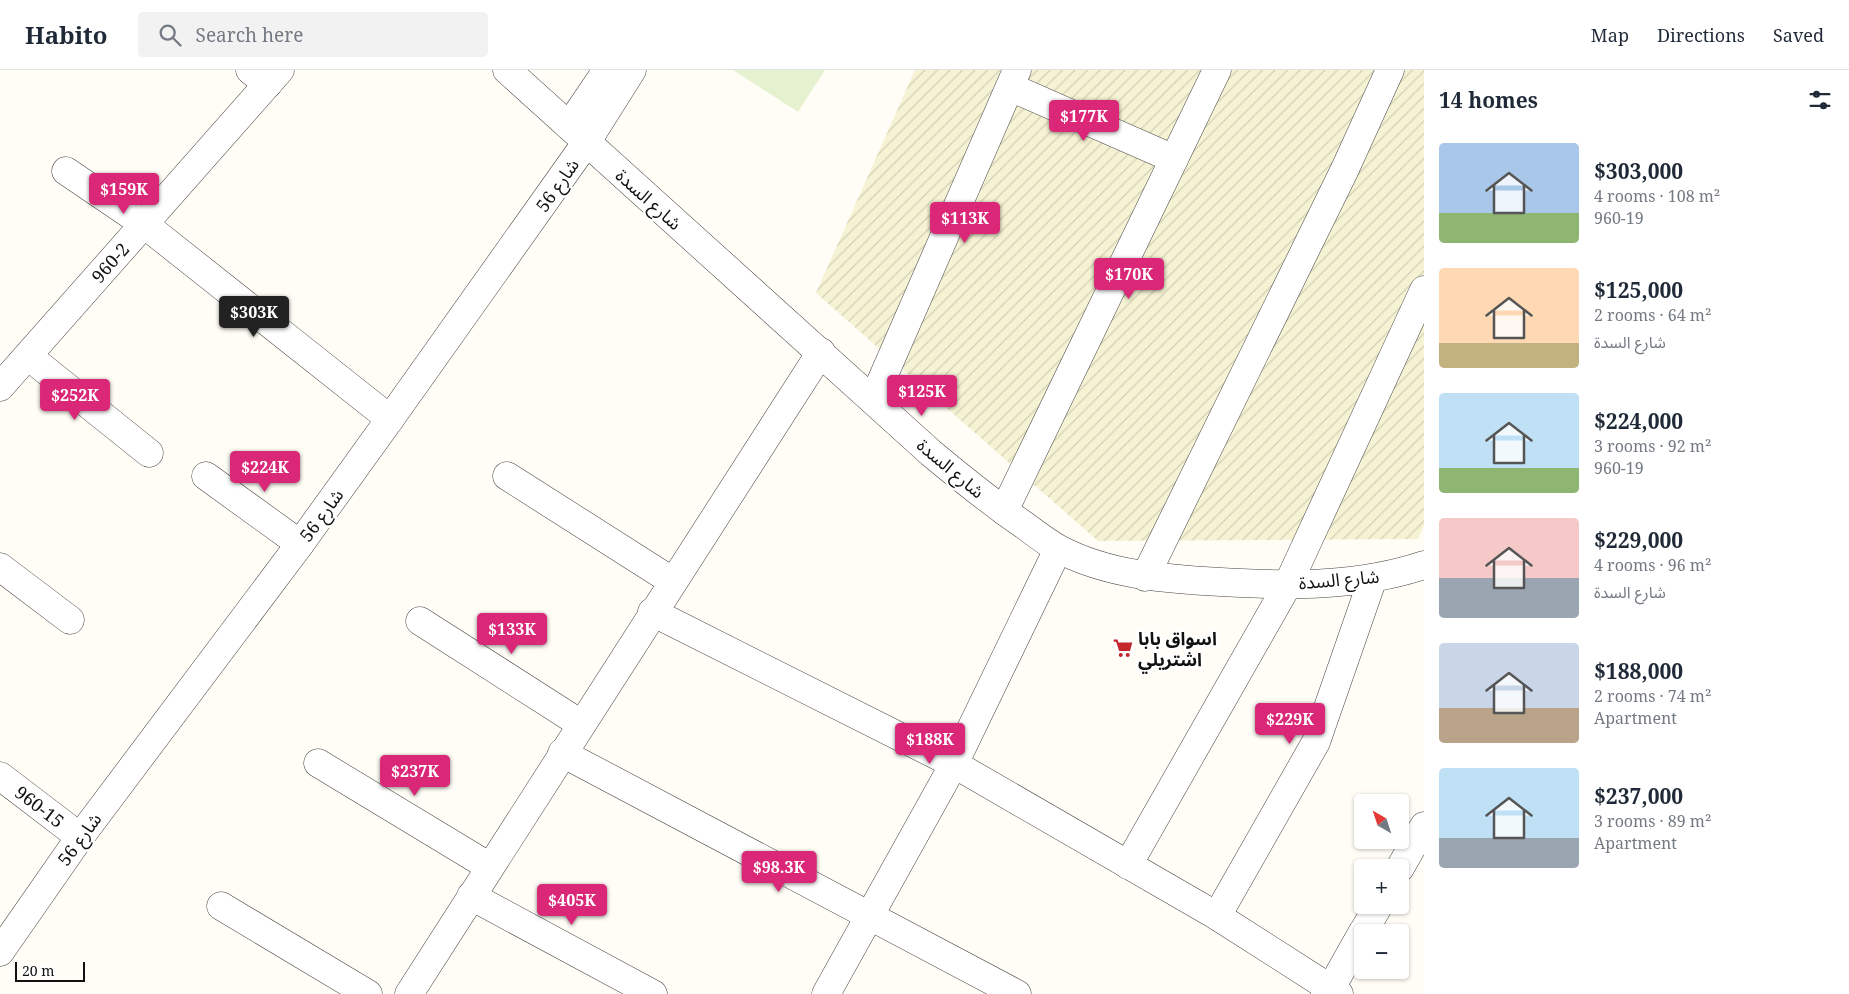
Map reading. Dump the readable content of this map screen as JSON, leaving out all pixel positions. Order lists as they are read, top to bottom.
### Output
{
  "streets": {
    "street": [
      "شارع 56",
      "شارع السدة",
      "960-2",
      "960-15"
    ]
  },
  "crossings": [
    ["شارع 56", "شارع السدة"],
    ["شارع 56", "960-15"]
  ],
  "places": {
    "supermarket": ["اسواق بابا اشتريلي"]
  },
  "scale_bar": "20 m",
  "north": "top left",
  "page": {
    "header": "Habito",
    "search": "Search here",
    "nav": ["Map", "Directions", "Saved"],
    "heading": "14 homes",
    "price": [
      "$177K",
      "$159K",
      "$113K",
      "$170K",
      "$303K",
      "$125K",
      "$252K",
      "$224K",
      "$133K",
      "$229K",
      "$188K",
      "$237K",
      "$98.3K",
      "$405K"
    ],
    "list": [
      {
        "name": "$303,000",
        "note": "4 rooms · 108 m² · 960-19"
      },
      {
        "name": "$125,000",
        "note": "2 rooms · 64 m² · شارع السدة"
      },
      {
        "name": "$224,000",
        "note": "3 rooms · 92 m² · 960-19"
      },
      {
        "name": "$229,000",
        "note": "4 rooms · 96 m² · شارع السدة"
      },
      {
        "name": "$188,000",
        "note": "2 rooms · 74 m² · Apartment"
      },
      {
        "name": "$237,000",
        "note": "3 rooms · 89 m² · Apartment"
      }
    ],
    "map_buttons": ["+", "−"],
    "scale": "20 m"
  }
}
